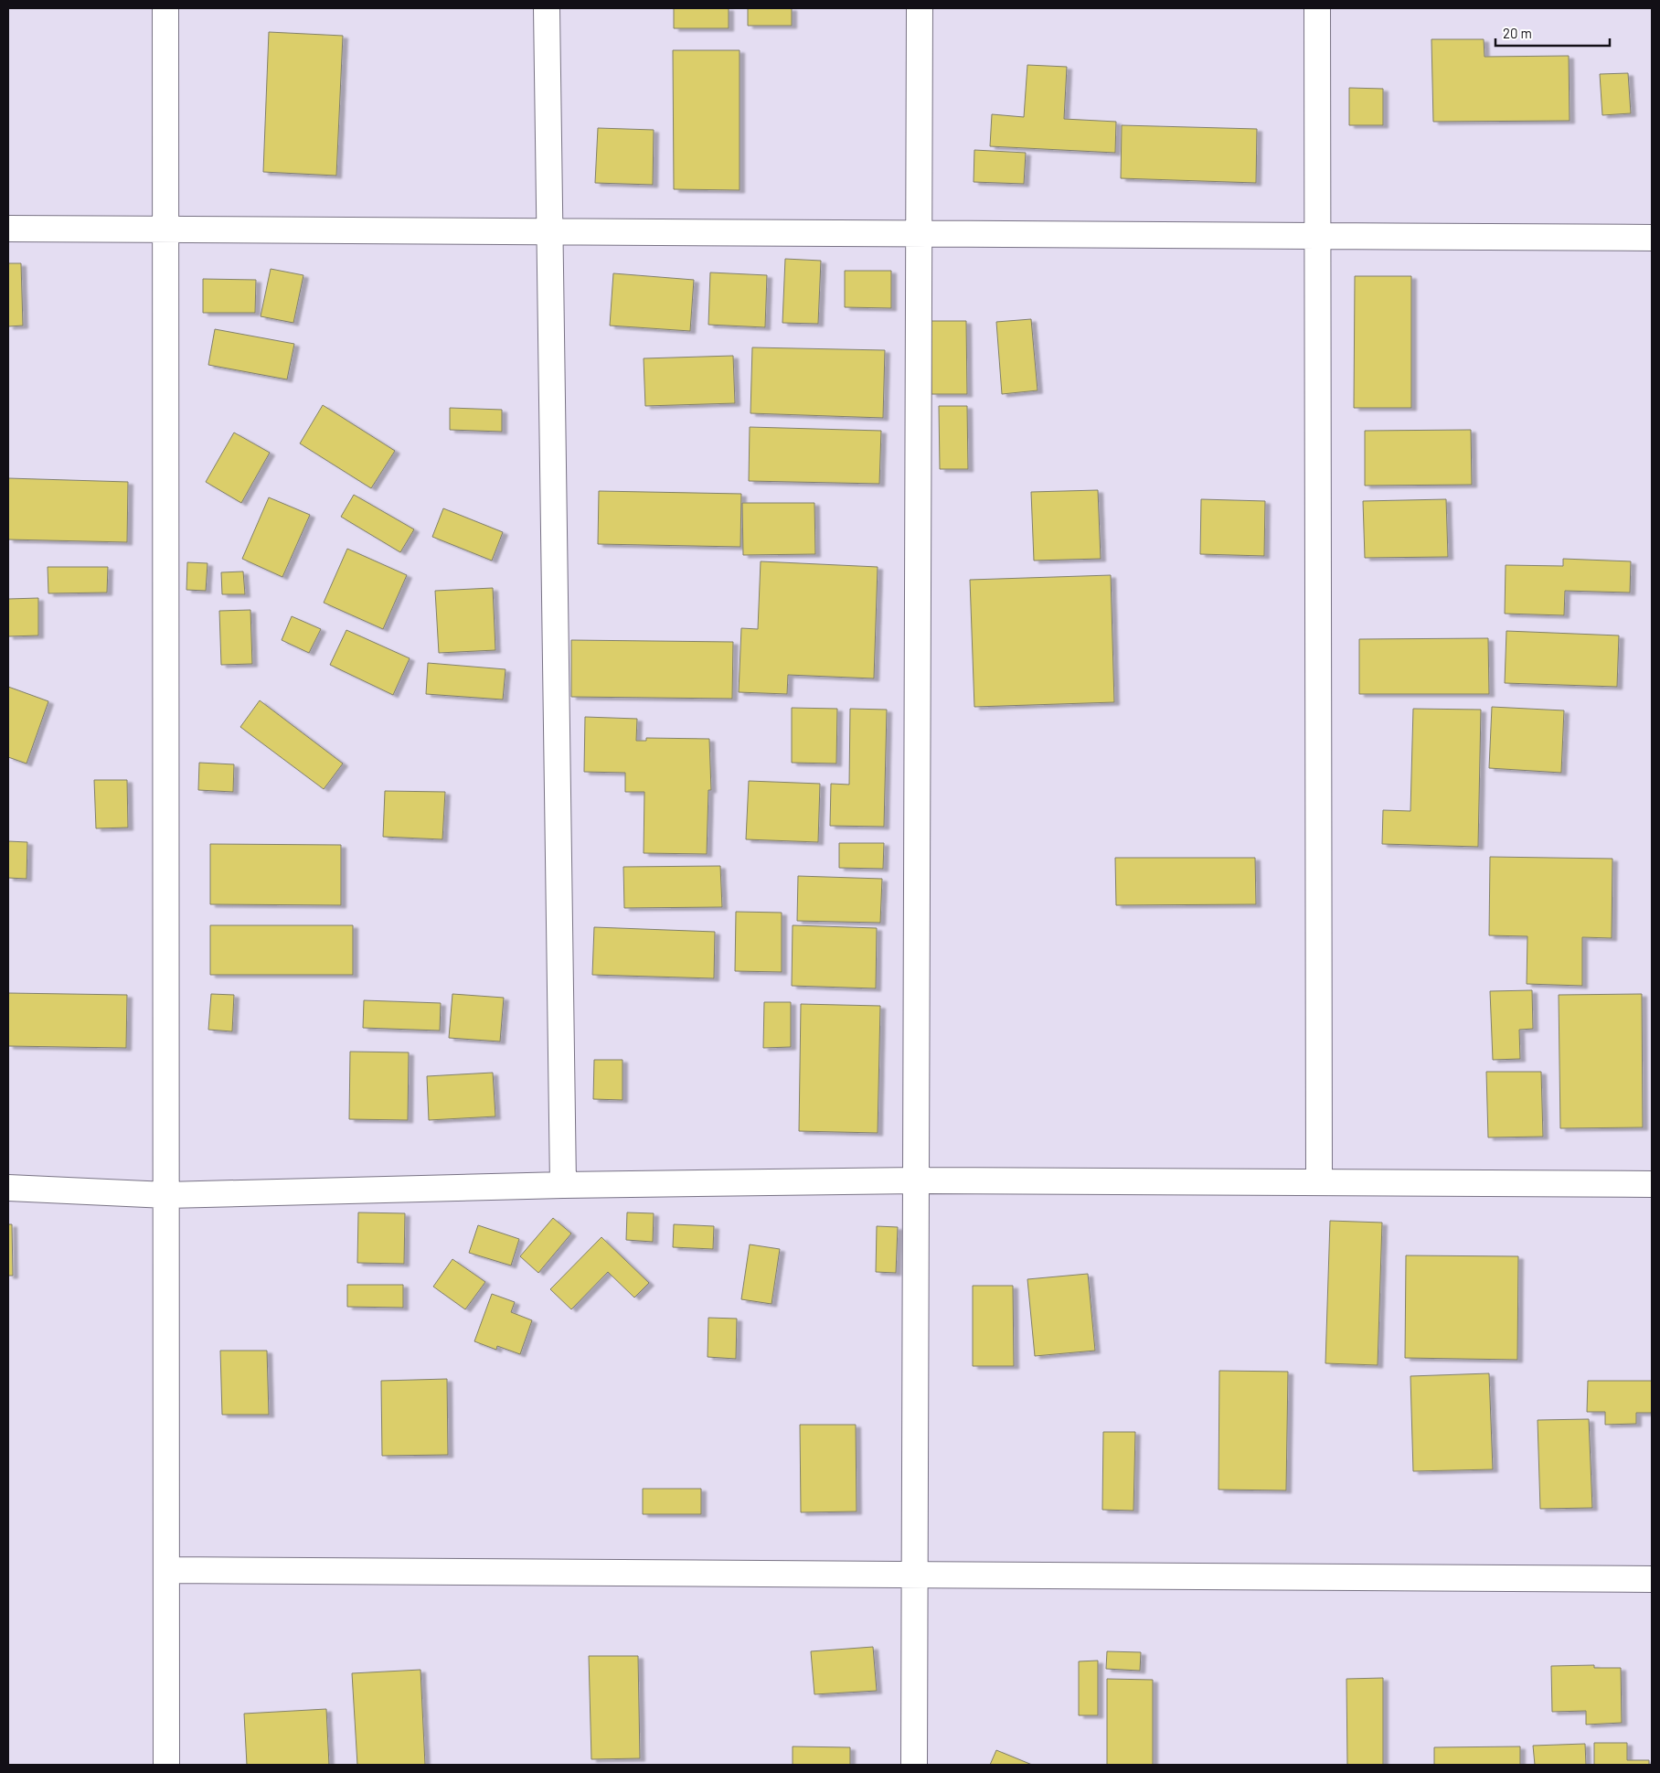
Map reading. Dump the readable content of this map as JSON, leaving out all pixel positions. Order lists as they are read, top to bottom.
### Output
{
  "scale_bar": "20 m"
}
